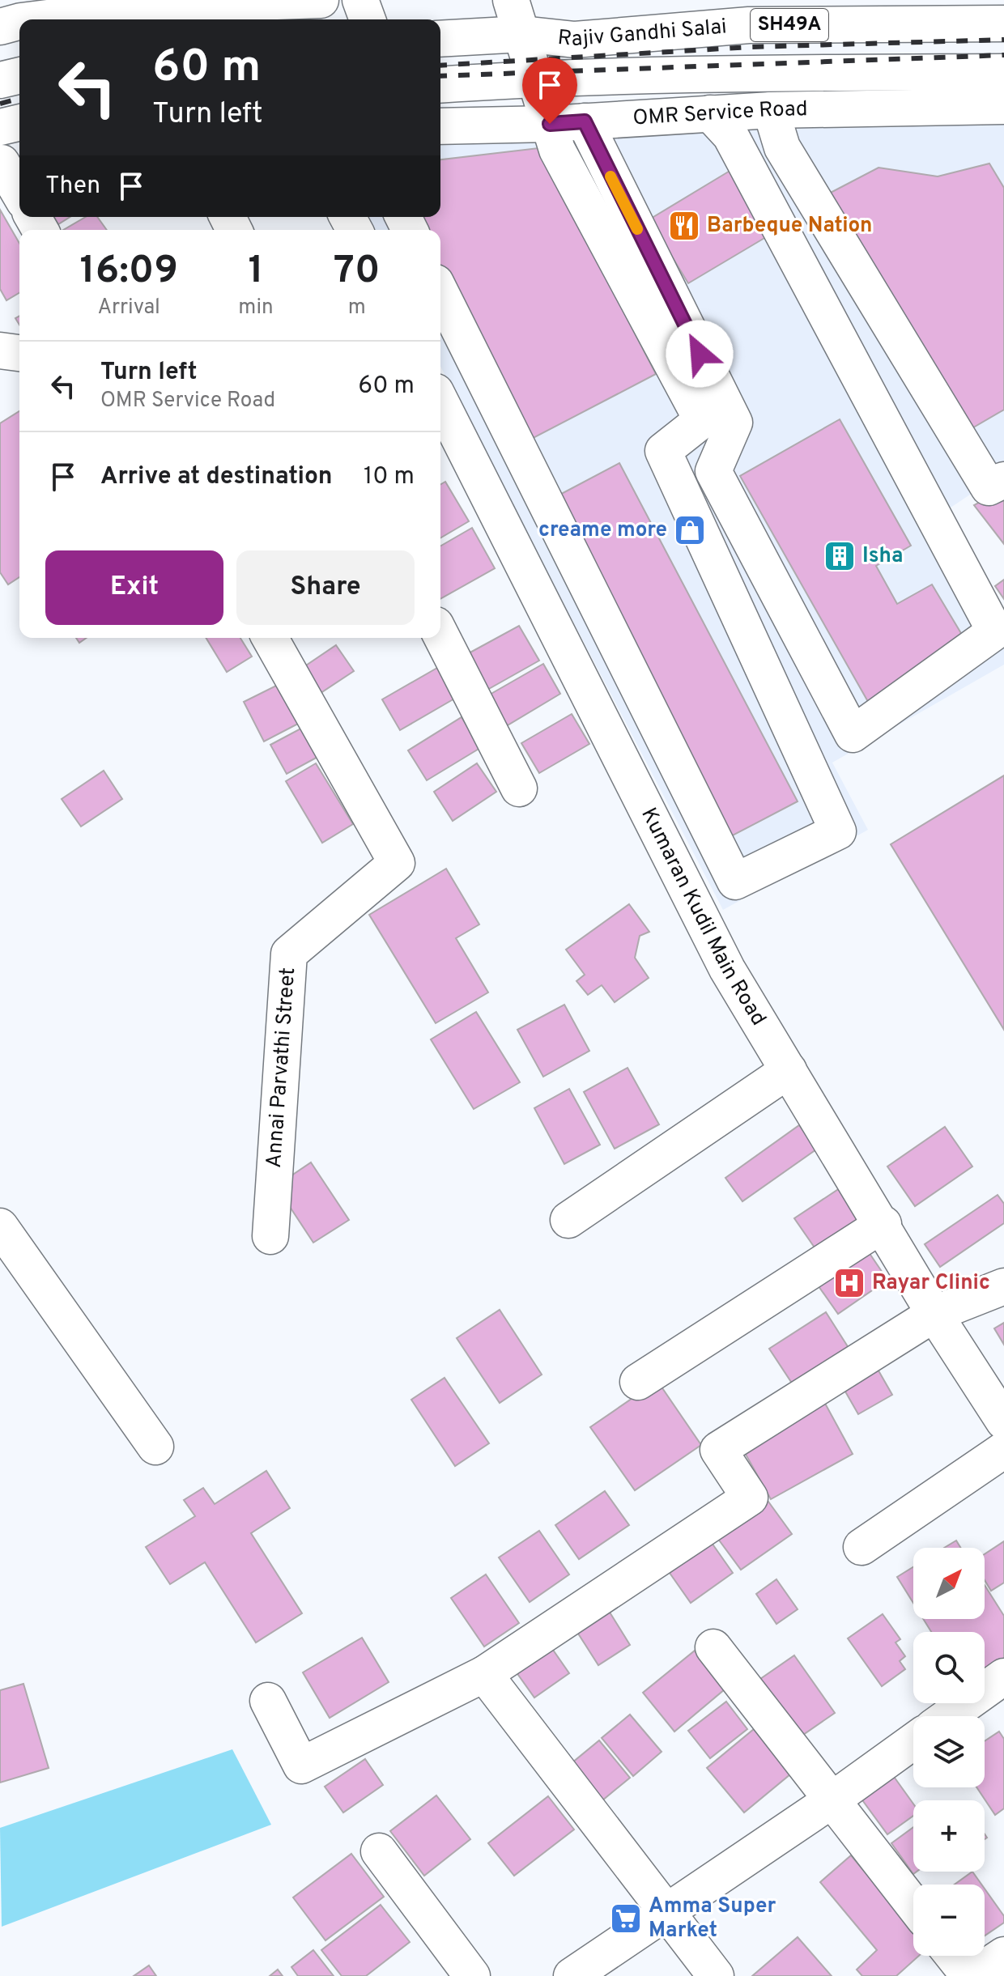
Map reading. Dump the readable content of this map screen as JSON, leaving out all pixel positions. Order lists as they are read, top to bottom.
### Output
{
  "streets": {
    "street": [
      "SH49A",
      "Rajiv Gandhi Salai",
      "OMR Service Road",
      "Kumaran Kudil Main Road",
      "Annai Parvathi Street"
    ]
  },
  "places": {
    "restaurant": ["Barbeque Nation"],
    "shop": ["creame more"],
    "building": ["Isha"],
    "hospital": ["Rayar Clinic"],
    "supermarket": ["Amma Super Market"]
  },
  "north": "top right",
  "page": {
    "turn": ["60 m", "Turn left"],
    "then": "Then",
    "eta": [
      "16:09",
      "Arrival",
      "1",
      "min",
      "70",
      "m"
    ],
    "list": [
      {
        "name": "Turn left",
        "note": "OMR Service Road",
        "value": "60 m"
      },
      {
        "name": "Arrive at destination",
        "value": "10 m"
      }
    ],
    "buttons": ["Exit", "Share"],
    "map_buttons": ["+", "−"]
  }
}
